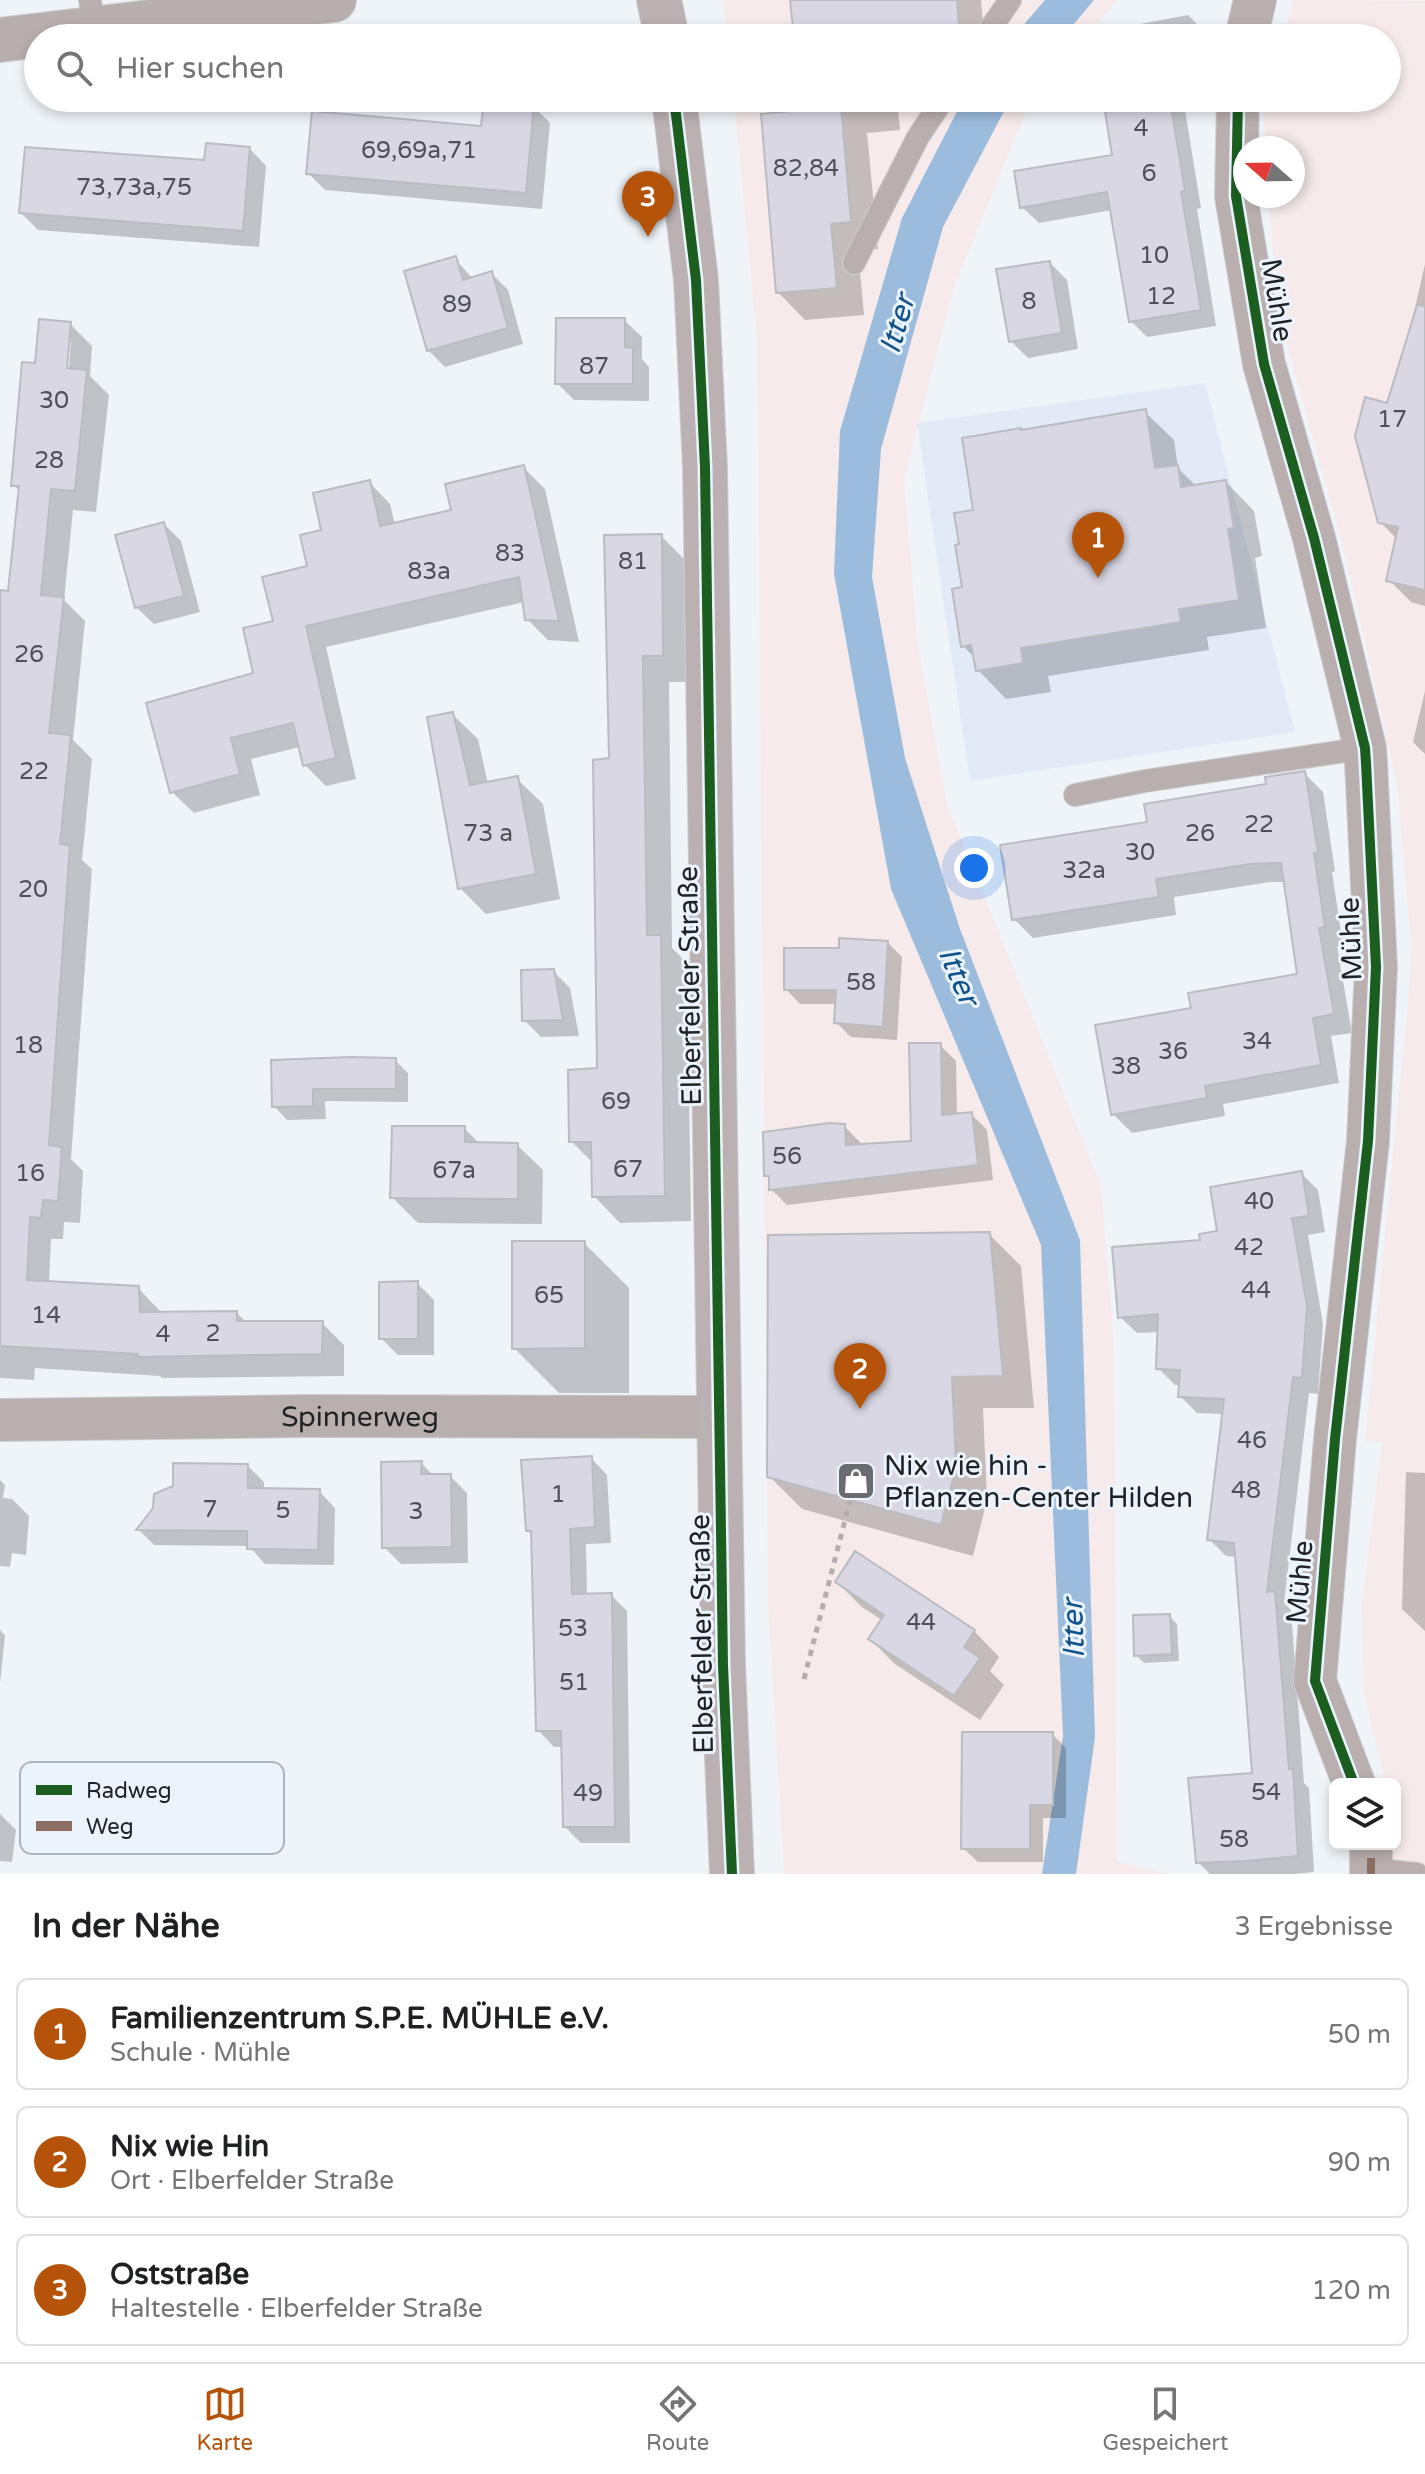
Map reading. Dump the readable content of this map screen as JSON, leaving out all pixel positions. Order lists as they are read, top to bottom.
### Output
{
  "streets": {
    "main road": ["Elberfelder Straße"],
    "street": ["Mühle", "Spinnerweg"]
  },
  "crossings": [
    ["Elberfelder Straße", "Spinnerweg"]
  ],
  "water": ["Itter"],
  "places": {
    "shop": ["Nix wie hin - Pflanzen-Center Hilden"]
  },
  "house_numbers": [
    "4",
    "69,69a,71",
    "82,84",
    "6",
    "73,73a,75",
    "10",
    "12",
    "8",
    "89",
    "87",
    "30",
    "17",
    "28",
    "83",
    "81",
    "83a",
    "26",
    "22",
    "22",
    "73 a",
    "26",
    "30",
    "32a",
    "20",
    "58",
    "34",
    "18",
    "36",
    "38",
    "69",
    "56",
    "67",
    "67a",
    "16",
    "40",
    "42",
    "44",
    "65",
    "14",
    "2",
    "4",
    "46",
    "48",
    "1",
    "7",
    "5",
    "3",
    "44",
    "53",
    "51",
    "54",
    "49",
    "58"
  ],
  "legend": ["Radweg", "Weg"],
  "north": "left",
  "page": {
    "search": "Hier suchen",
    "pins": ["3", "1", "2"],
    "heading": ["In der Nähe", "3 Ergebnisse"],
    "list": [
      {
        "mark": "1",
        "name": "Familienzentrum S.P.E. MÜHLE e.V.",
        "note": "Schule · Mühle",
        "value": "50 m"
      },
      {
        "mark": "2",
        "name": "Nix wie Hin",
        "note": "Ort · Elberfelder Straße",
        "value": "90 m"
      },
      {
        "mark": "3",
        "name": "Oststraße",
        "note": "Haltestelle · Elberfelder Straße",
        "value": "120 m"
      }
    ],
    "nav": ["Karte", "Route", "Gespeichert"]
  }
}
